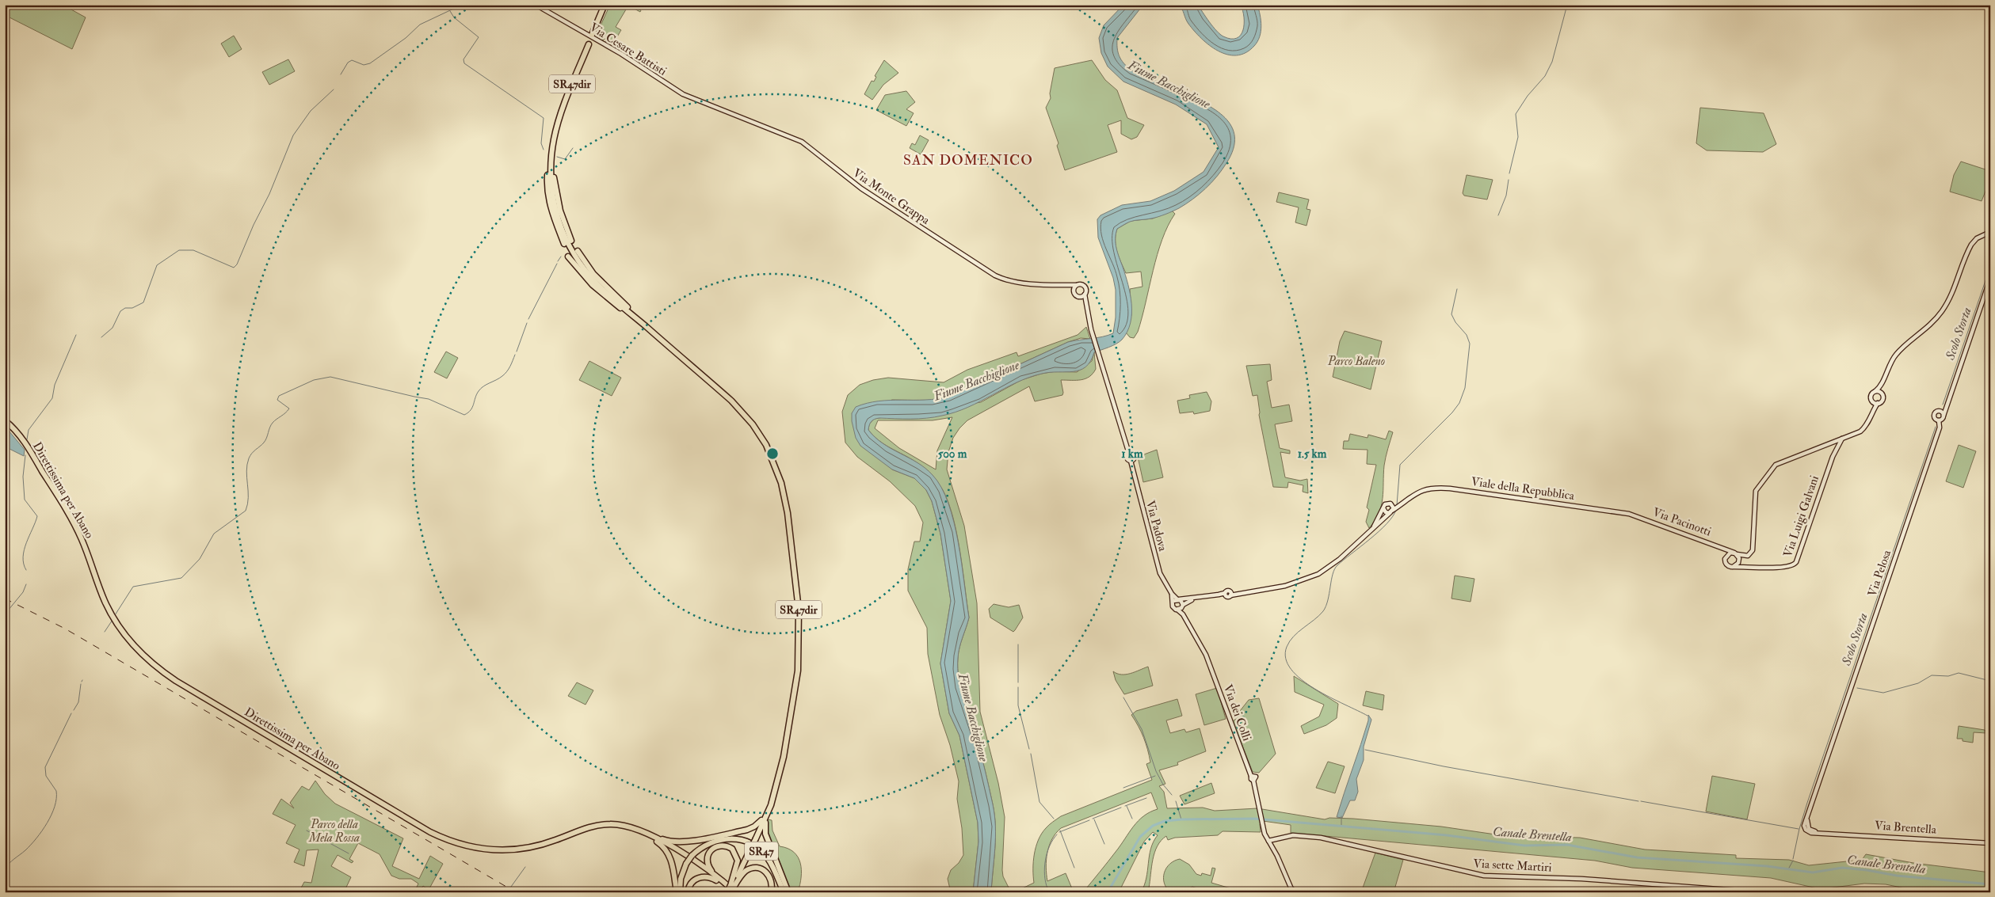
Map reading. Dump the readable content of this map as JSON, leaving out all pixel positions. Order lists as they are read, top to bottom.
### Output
{
  "streets": {
    "highway": ["SR47dir", "Direttissima per Abano", "SR47"],
    "main road": [
      "Via Cesare Battisti",
      "Via Monte Grappa",
      "Viale della Repubblica",
      "Via Luigi Galvani",
      "Via Pacinotti",
      "Via Padova",
      "Via Pelosa",
      "Via dei Colli",
      "Via Brentella",
      "Via sette Martiri"
    ]
  },
  "crossings": [
    ["Via Cesare Battisti", "Via Monte Grappa"],
    ["SR47dir", "Direttissima per Abano"],
    ["Via Monte Grappa", "Via Padova"],
    ["Viale della Repubblica", "Via Pacinotti"],
    ["Viale della Repubblica", "Via Padova"],
    ["Via Padova", "Via dei Colli"],
    ["Via Pelosa", "Via Brentella"],
    ["Via dei Colli", "Via sette Martiri"]
  ],
  "districts": ["SAN DOMENICO"],
  "water": ["Fiume Bacchiglione", "Scolo Storta", "Canale Brentella"],
  "parks": ["Parco Baleno", "Parco della Mela Rossa"],
  "rings": ["500 m", "1 km", "1.5 km"]
}
